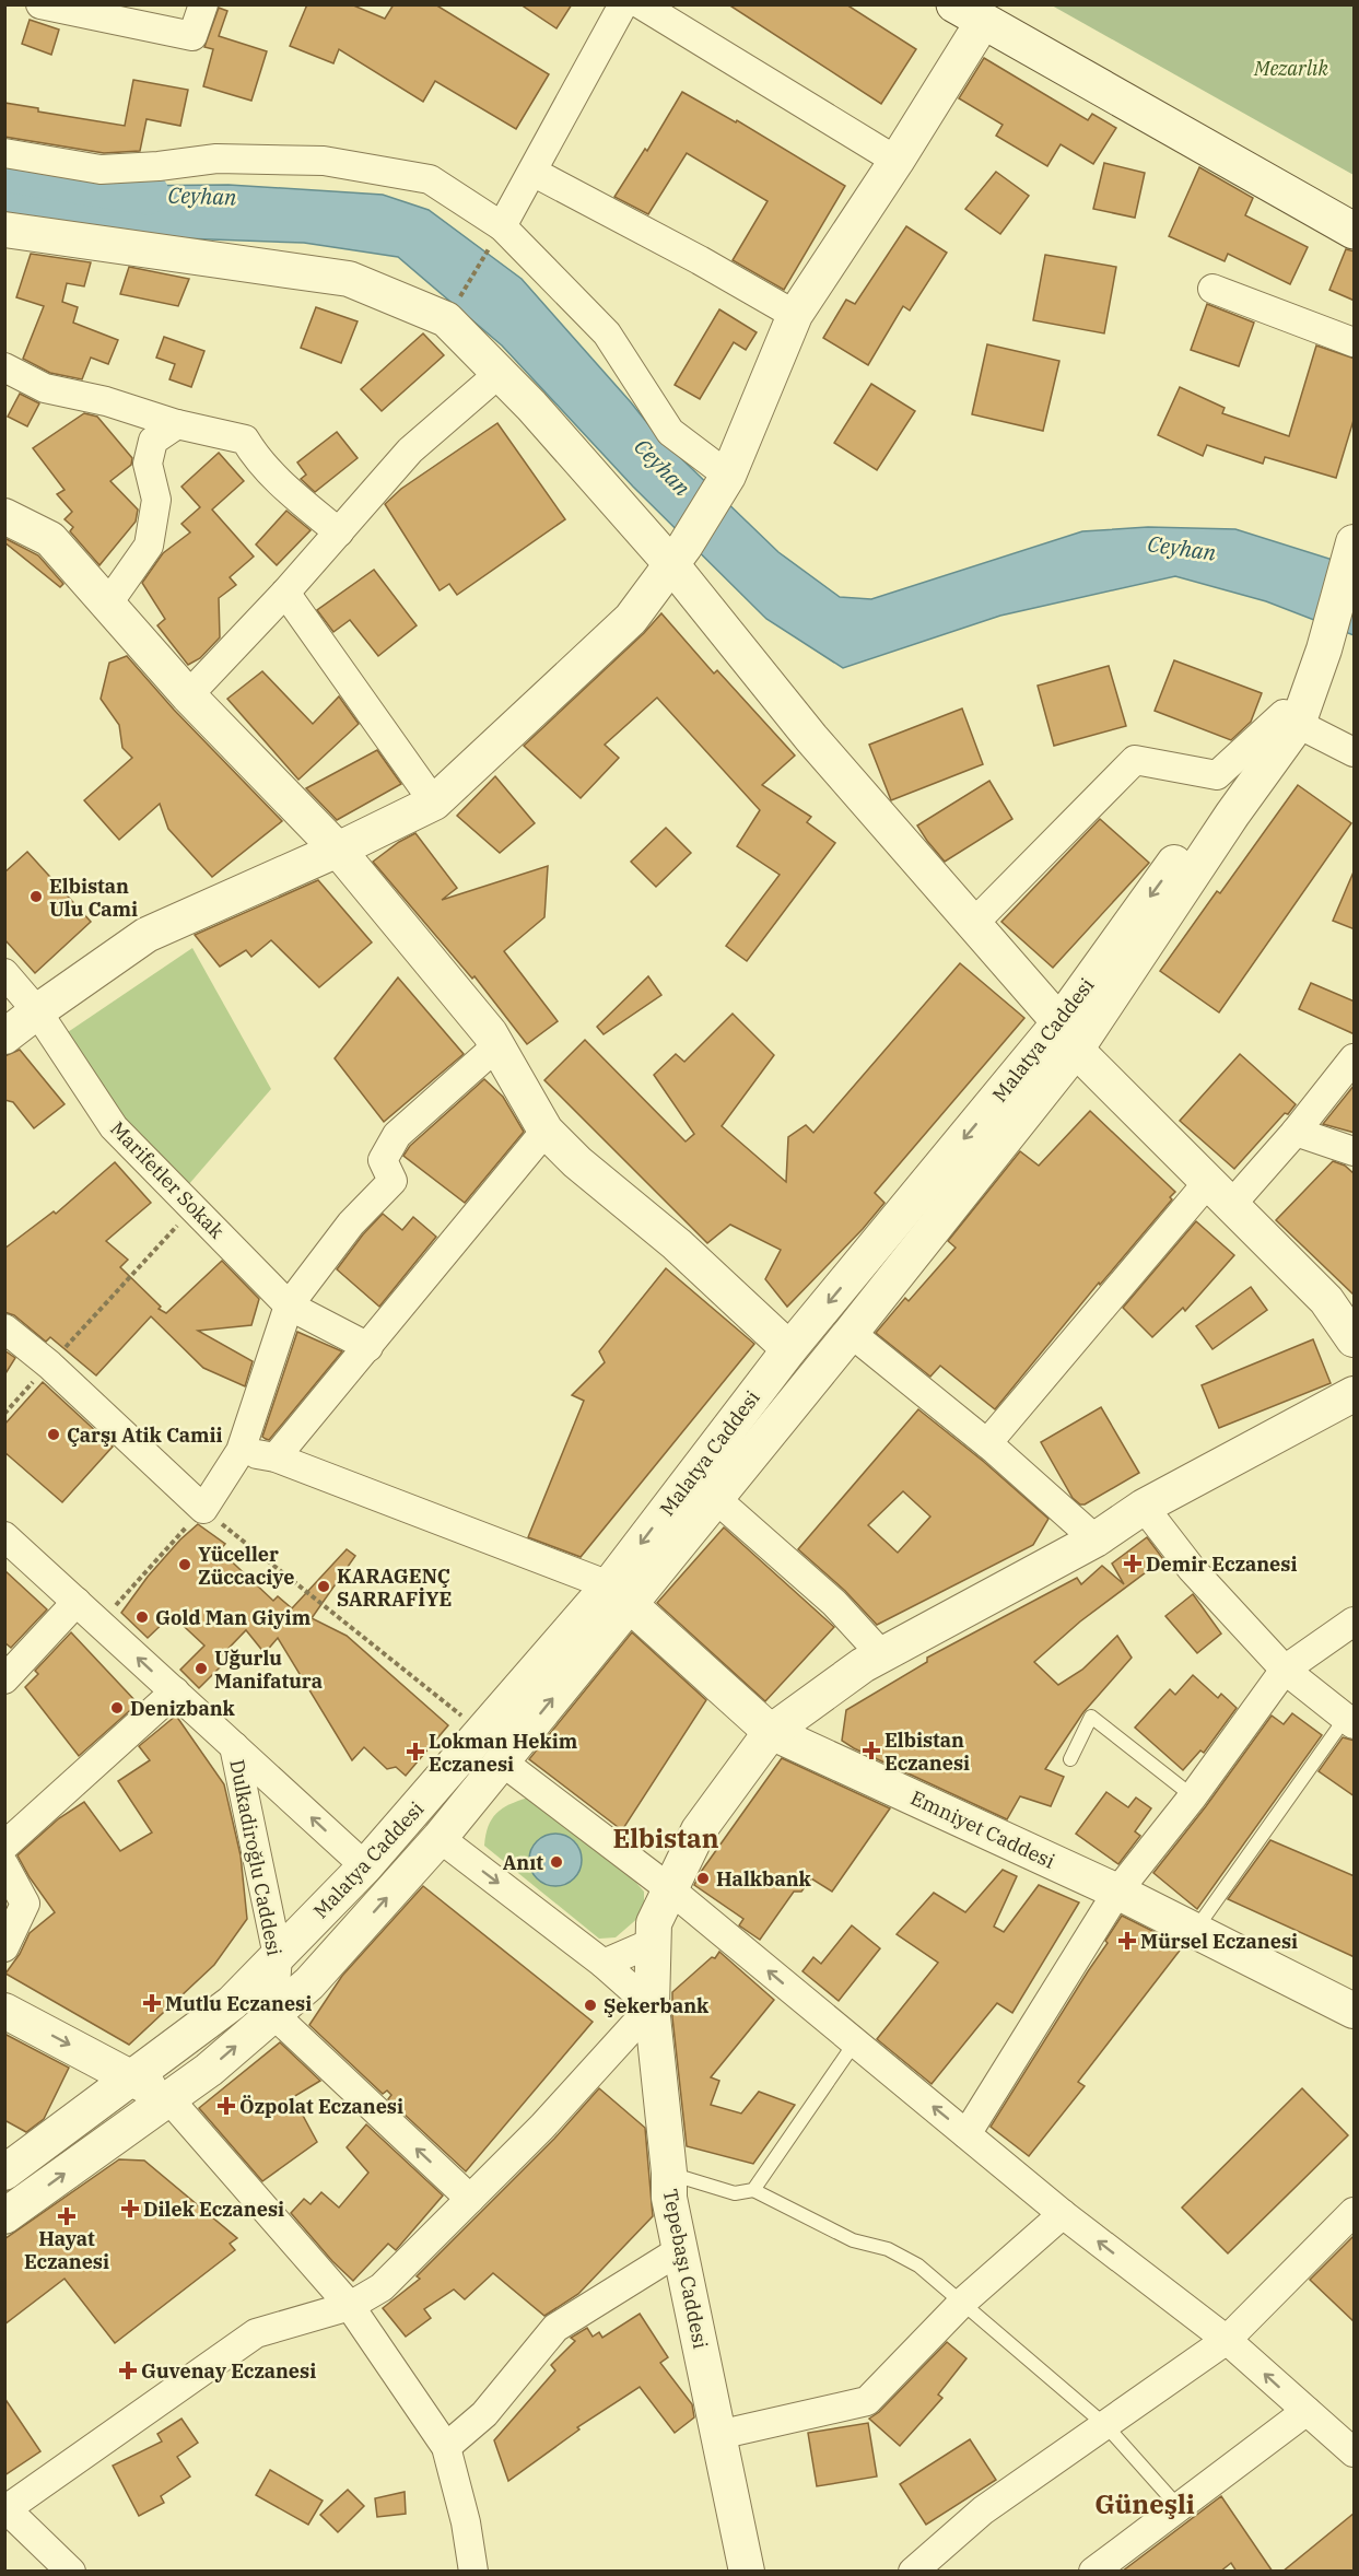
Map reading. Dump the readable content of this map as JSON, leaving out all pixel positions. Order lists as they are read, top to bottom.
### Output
{
  "streets": {
    "street": [
      "Malatya Caddesi",
      "Marifetler Sokak",
      "Emniyet Caddesi",
      "Dulkadiroğlu Caddesi",
      "Tepebaşı Caddesi"
    ]
  },
  "crossings": [
    ["Malatya Caddesi", "Emniyet Caddesi"],
    ["Malatya Caddesi", "Dulkadiroğlu Caddesi"]
  ],
  "one_way": ["Dulkadiroğlu Caddesi"],
  "districts": ["Elbistan", "Güneşli"],
  "water": ["Ceyhan"],
  "parks": ["Mezarlık"],
  "places": {
    "other": [
      "Elbistan Ulu Cami",
      "Çarşı Atik Camii",
      "Yüceller Züccaciye",
      "KARAGENÇ SARRAFİYE",
      "Gold Man Giyim",
      "Uğurlu Manifatura",
      "Denizbank",
      "Anıt",
      "Halkbank",
      "Şekerbank"
    ],
    "health": [
      "Demir Eczanesi",
      "Elbistan Eczanesi",
      "Lokman Hekim Eczanesi",
      "Mürsel Eczanesi",
      "Mutlu Eczanesi",
      "Özpolat Eczanesi",
      "Dilek Eczanesi",
      "Hayat Eczanesi",
      "Guvenay Eczanesi"
    ]
  }
}
